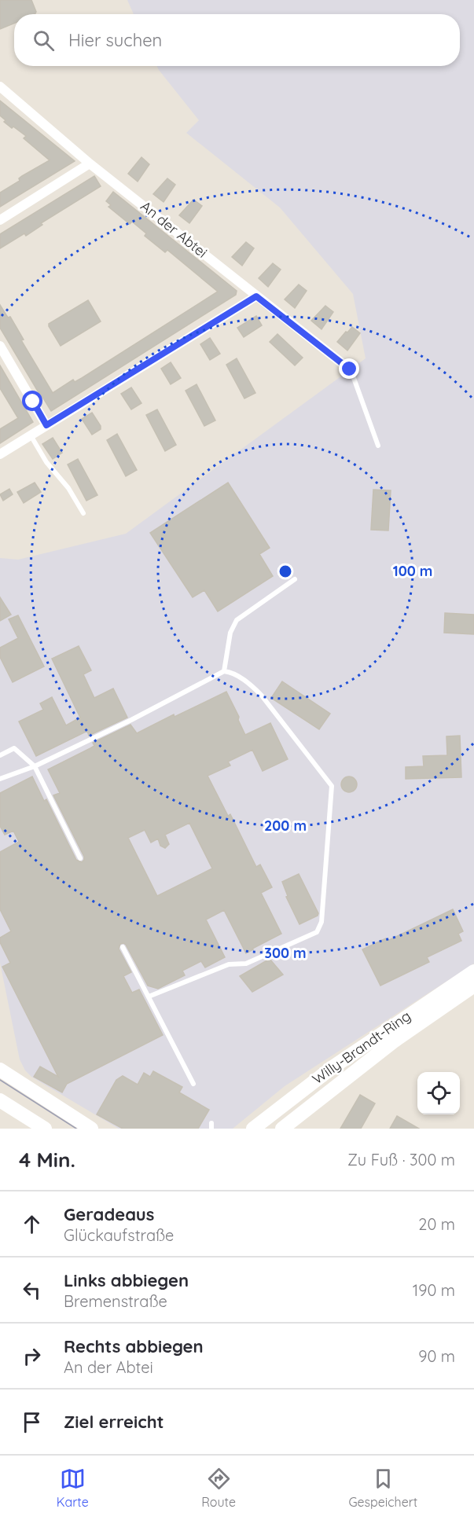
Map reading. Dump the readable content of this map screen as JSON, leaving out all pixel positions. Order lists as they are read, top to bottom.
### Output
{
  "streets": {
    "main road": ["Willy-Brandt-Ring"],
    "street": ["An der Abtei"]
  },
  "page": {
    "search": "Hier suchen",
    "heading": ["4 Min.", "Zu Fuß · 300 m"],
    "list": [
      ["Geradeaus", "Glückaufstraße", "20 m"],
      ["Links abbiegen", "Bremenstraße", "190 m"],
      ["Rechts abbiegen", "An der Abtei", "90 m"],
      "Ziel erreicht"
    ],
    "nav": ["Karte", "Route", "Gespeichert"]
  },
  "rings": ["100 m", "200 m", "300 m"]
}
